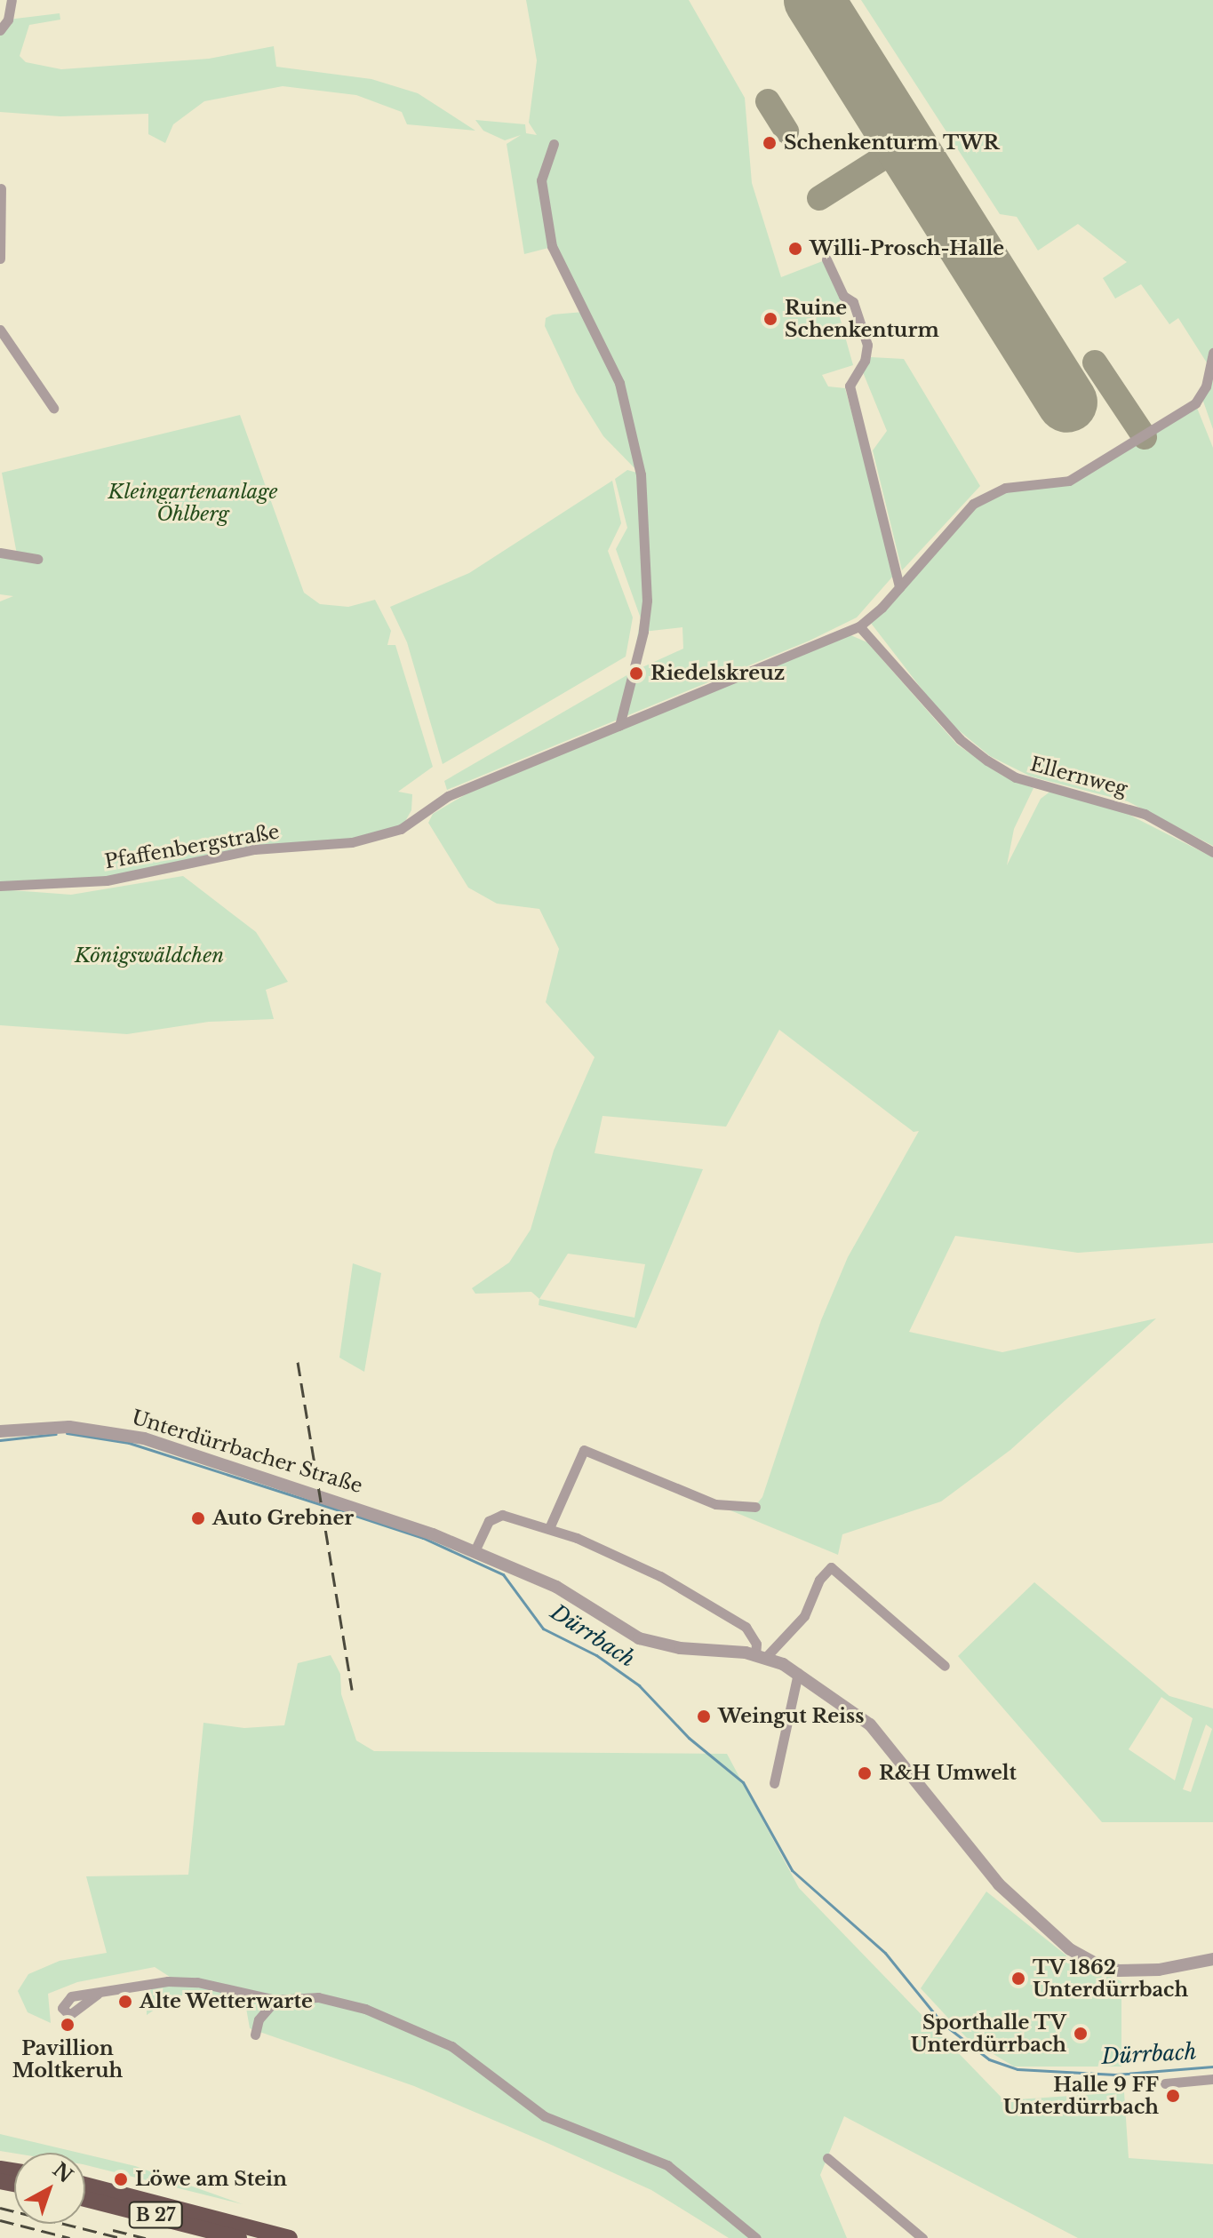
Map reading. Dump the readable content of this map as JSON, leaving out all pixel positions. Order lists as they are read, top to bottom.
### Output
{
  "streets": {
    "highway": ["B 27"],
    "street": ["Ellernweg", "Pfaffenbergstraße", "Unterdürrbacher Straße"]
  },
  "crossings": [
    ["Ellernweg", "Pfaffenbergstraße"]
  ],
  "water": ["Dürrbach"],
  "parks": ["Kleingartenanlage Öhlberg", "Königswäldchen"],
  "places": [
    "Schenkenturm TWR",
    "Willi-Prosch-Halle",
    "Ruine Schenkenturm",
    "Riedelskreuz",
    "Auto Grebner",
    "Weingut Reiss",
    "R&H Umwelt",
    "TV 1862 Unterdürrbach",
    "Alte Wetterwarte",
    "Pavillion Moltkeruh",
    "Sporthalle TV Unterdürrbach",
    "Halle 9 FF Unterdürrbach",
    "Löwe am Stein"
  ],
  "north": "top right"
}
